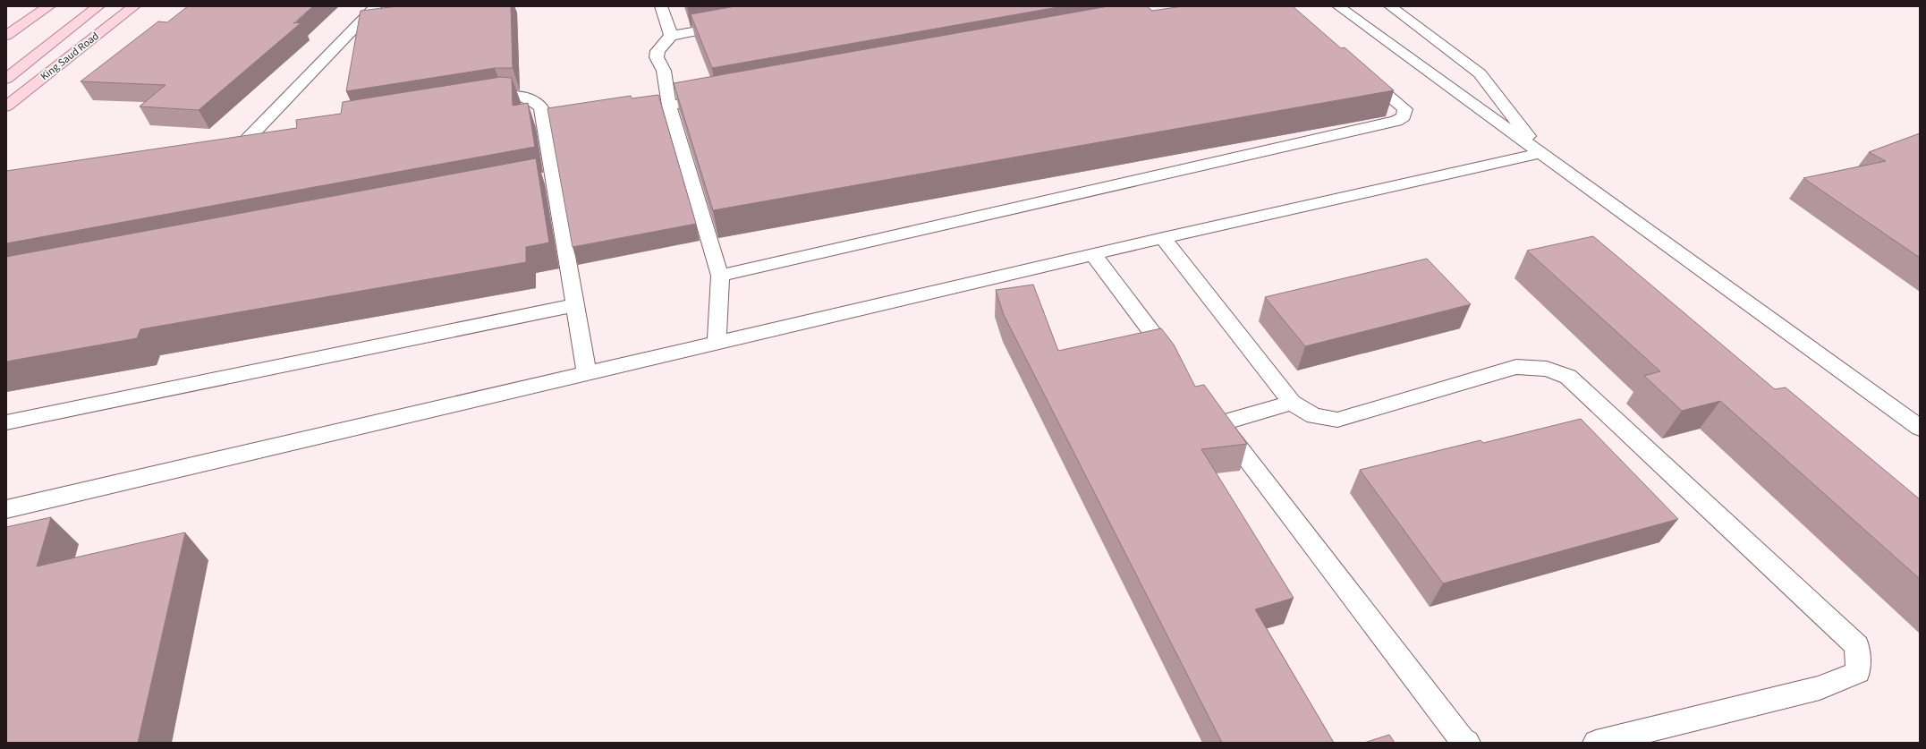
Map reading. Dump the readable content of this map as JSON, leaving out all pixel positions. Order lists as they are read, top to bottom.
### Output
{
  "streets": {
    "main road": ["King Saud Road"]
  }
}
